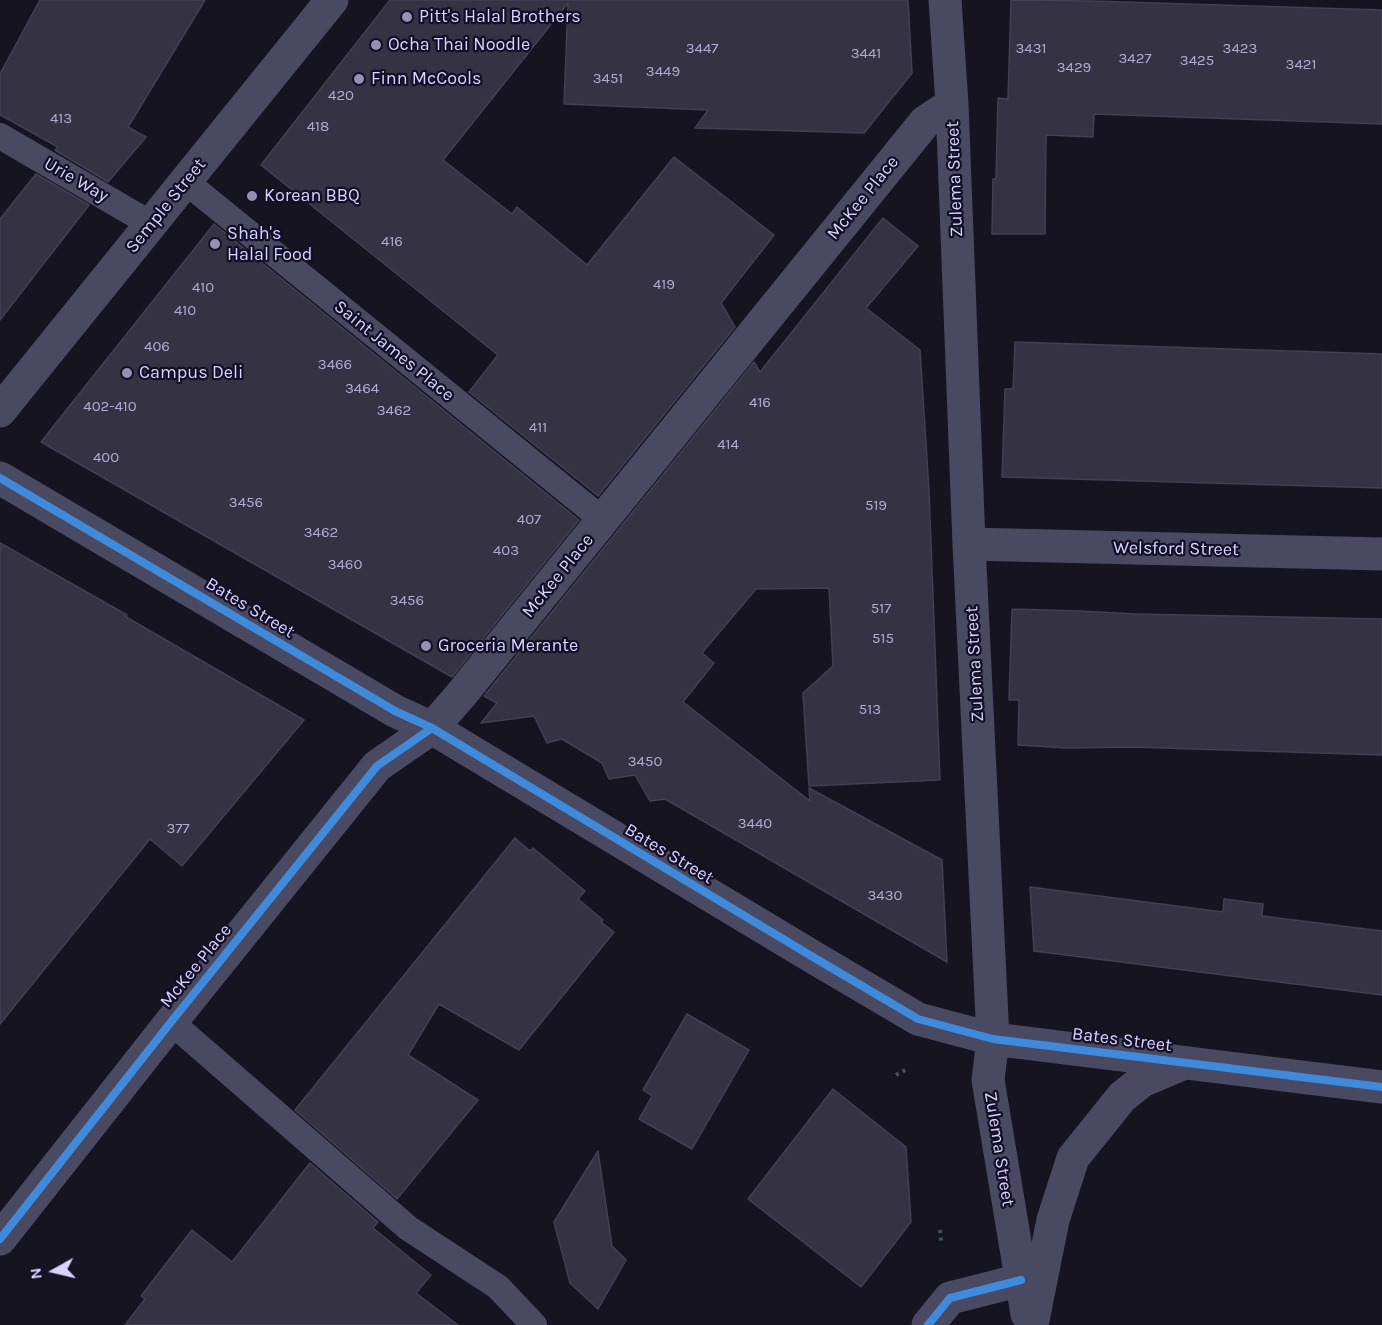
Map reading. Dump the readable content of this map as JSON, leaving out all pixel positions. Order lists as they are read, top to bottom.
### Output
{
  "streets": {
    "street": [
      "Zulema Street",
      "McKee Place",
      "Semple Street",
      "Welsford Street",
      "Bates Street"
    ],
    "lane": ["Urie Way", "Saint James Place"]
  },
  "crossings": [
    ["Zulema Street", "McKee Place"],
    ["Zulema Street", "Welsford Street"],
    ["Zulema Street", "Bates Street"],
    ["Urie Way", "Semple Street"],
    ["McKee Place", "Saint James Place"],
    ["McKee Place", "Bates Street"],
    ["Semple Street", "Saint James Place"]
  ],
  "places": [
    "Pitt's Halal Brothers",
    "Ocha Thai Noodle",
    "Finn McCools",
    "Korean BBQ",
    "Shah's Halal Food",
    "Campus Deli",
    "Groceria Merante"
  ],
  "house_numbers": [
    "3447",
    "3431",
    "3423",
    "3441",
    "3427",
    "3425",
    "3421",
    "3429",
    "3449",
    "3451",
    "420",
    "413",
    "418",
    "416",
    "419",
    "410",
    "410",
    "406",
    "3466",
    "3464",
    "416",
    "402-410",
    "3462",
    "411",
    "414",
    "400",
    "3456",
    "519",
    "407",
    "3462",
    "403",
    "3460",
    "3456",
    "517",
    "515",
    "513",
    "3450",
    "3440",
    "377",
    "3430"
  ],
  "north": "left"
}
